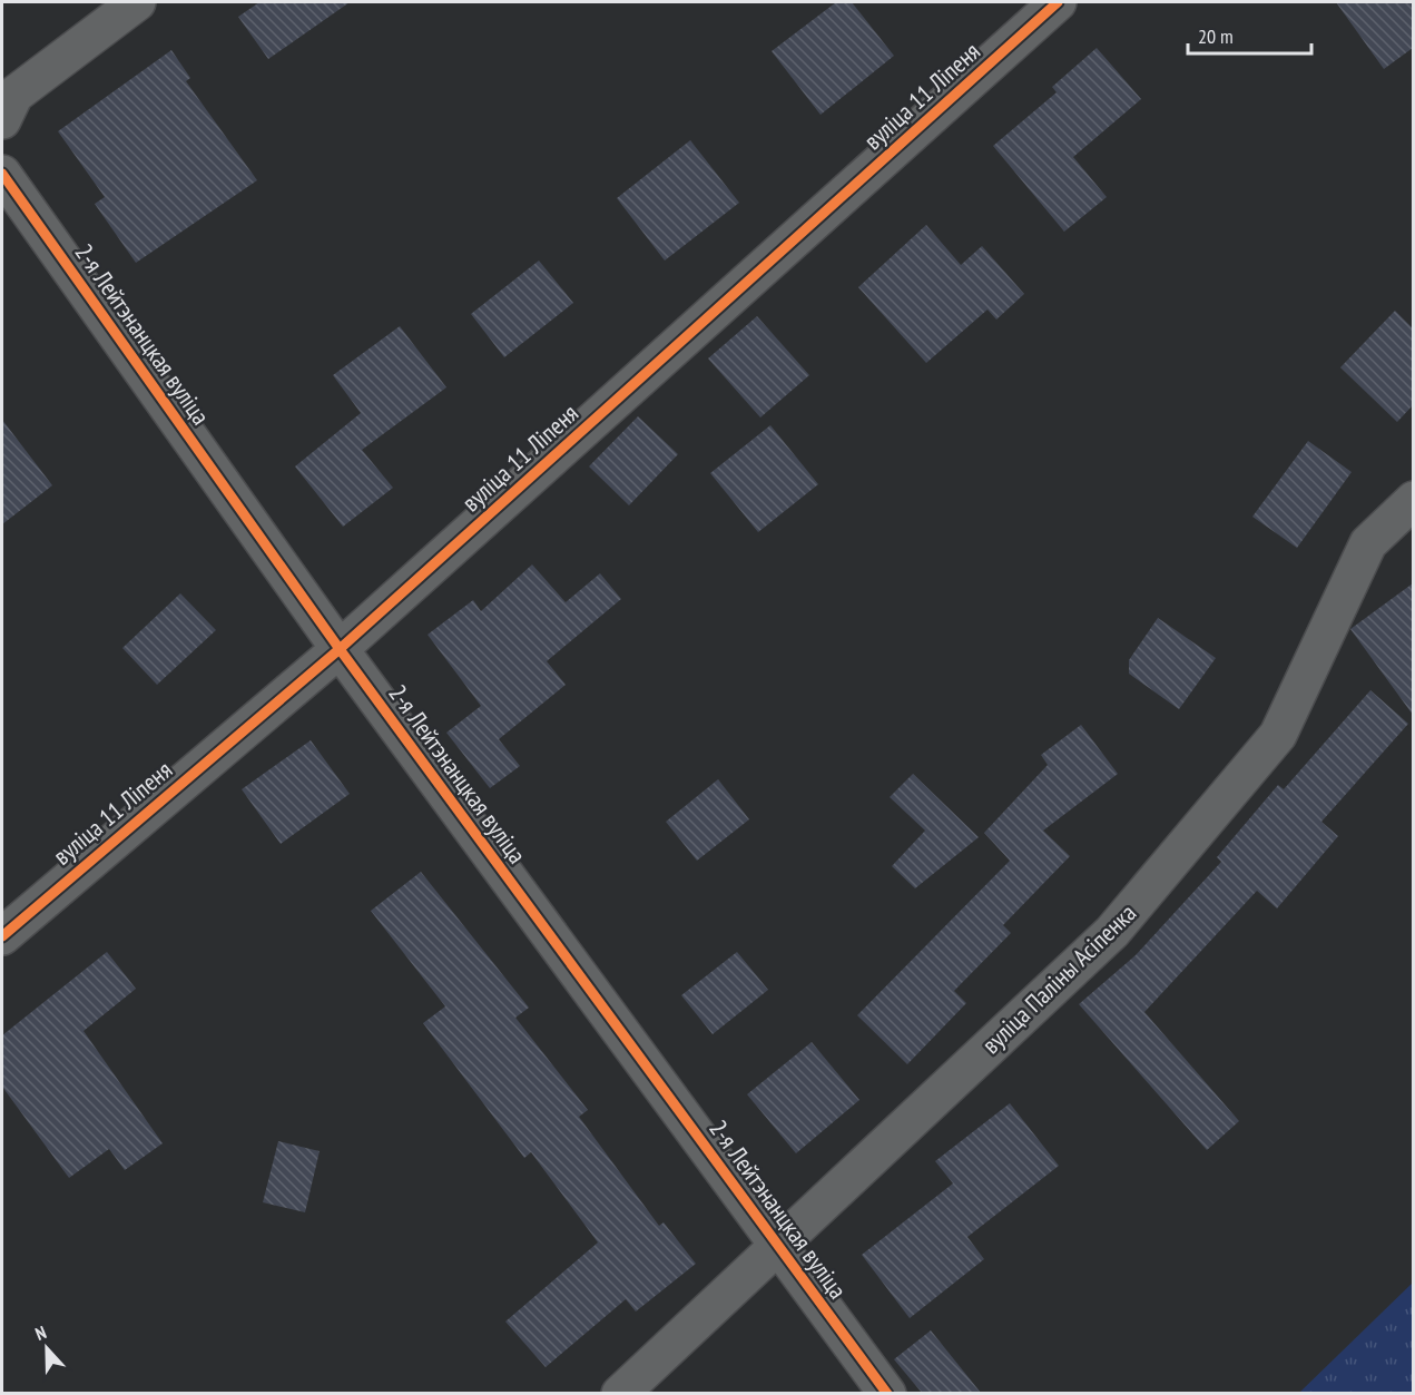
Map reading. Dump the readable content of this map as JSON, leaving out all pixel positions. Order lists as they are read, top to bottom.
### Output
{
  "streets": {
    "street": ["вуліца 11 Ліпеня", "2-я Лейтэнанцкая вуліца", "вуліца Паліны Асіпенка"]
  },
  "crossings": [
    ["вуліца 11 Ліпеня", "2-я Лейтэнанцкая вуліца"],
    ["2-я Лейтэнанцкая вуліца", "вуліца Паліны Асіпенка"]
  ],
  "scale_bar": "20 m",
  "north": "top"
}
